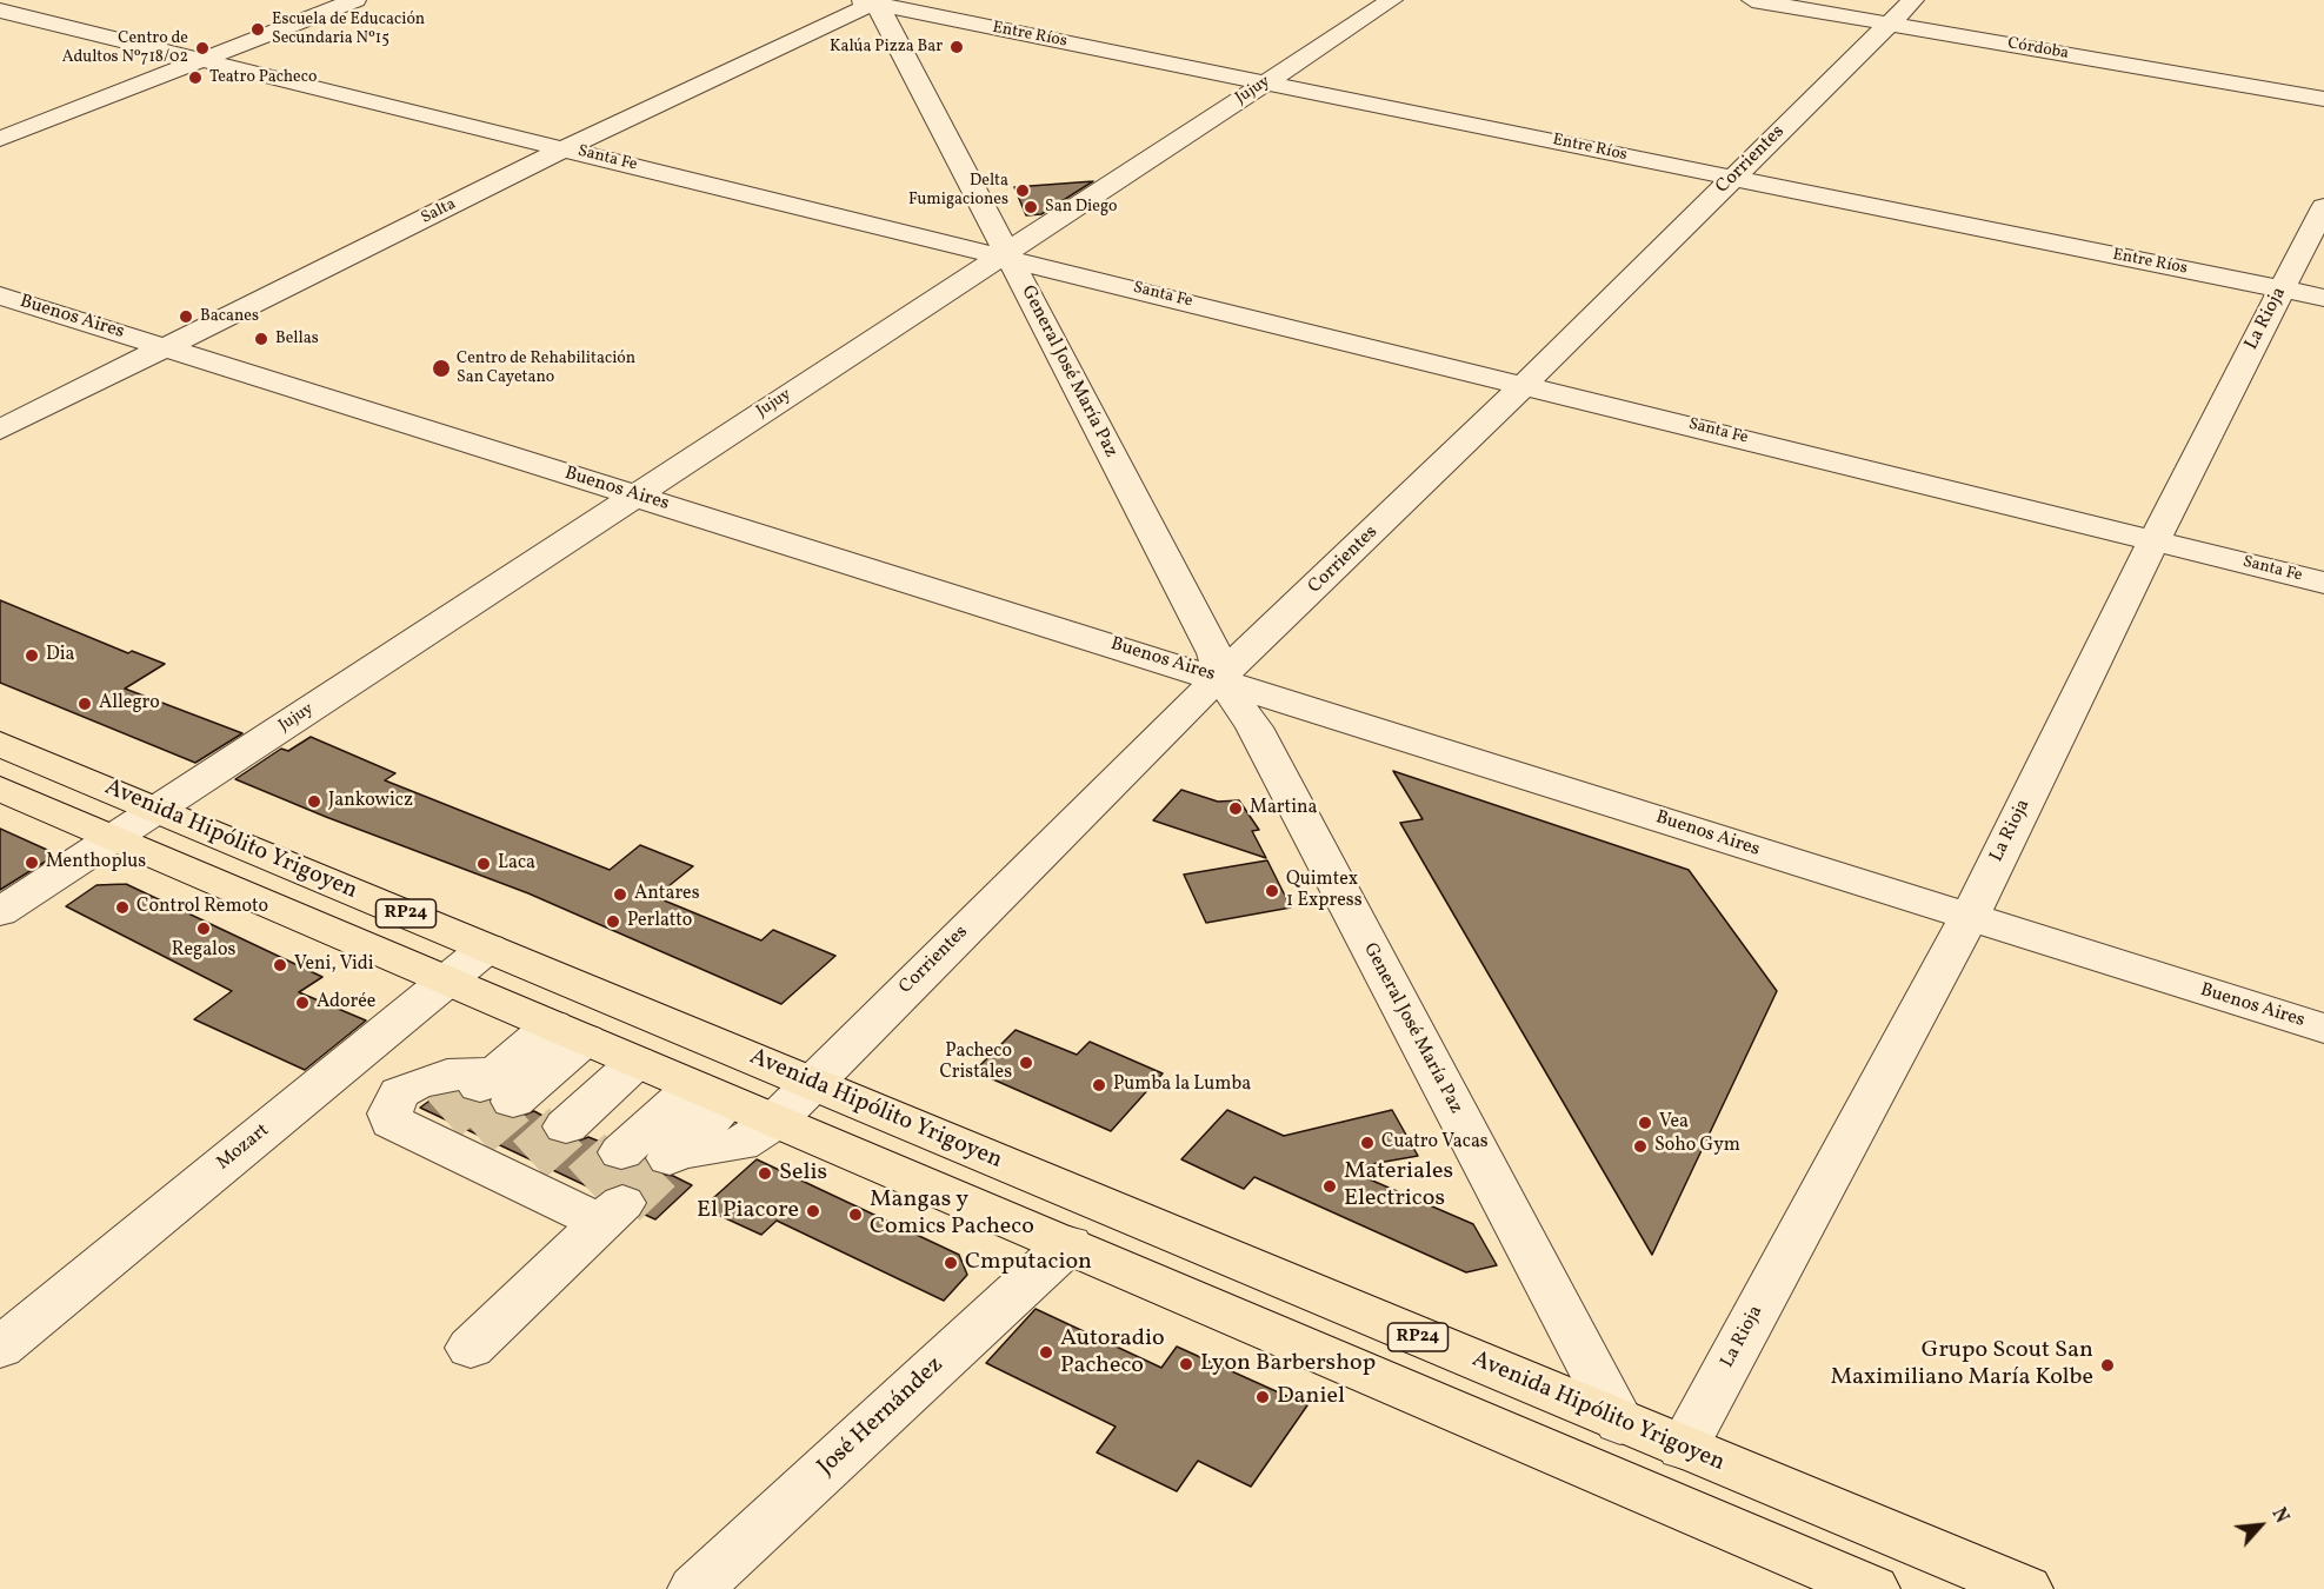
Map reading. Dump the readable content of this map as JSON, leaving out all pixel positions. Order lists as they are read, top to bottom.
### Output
{
  "streets": {
    "main road": ["Avenida Hipólito Yrigoyen", "RP24"],
    "street": [
      "Entre Ríos",
      "Córdoba",
      "Jujuy",
      "Santa Fe",
      "Corrientes",
      "Salta",
      "Buenos Aires",
      "La Rioja",
      "General José María Paz",
      "Mozart",
      "José Hernández"
    ]
  },
  "crossings": [
    ["Entre Ríos", "Jujuy"],
    ["Entre Ríos", "Corrientes"],
    ["Entre Ríos", "Salta"],
    ["Entre Ríos", "La Rioja"],
    ["Entre Ríos", "General José María Paz"],
    ["Córdoba", "Corrientes"],
    ["Jujuy", "Santa Fe"],
    ["Jujuy", "Buenos Aires"],
    ["Jujuy", "General José María Paz"],
    ["Jujuy", "Avenida Hipólito Yrigoyen"],
    ["Santa Fe", "Corrientes"],
    ["Santa Fe", "Salta"],
    ["Santa Fe", "La Rioja"],
    ["Santa Fe", "General José María Paz"],
    ["Corrientes", "Buenos Aires"],
    ["Corrientes", "General José María Paz"],
    ["Corrientes", "Avenida Hipólito Yrigoyen"],
    ["Salta", "Buenos Aires"],
    ["Salta", "General José María Paz"],
    ["Buenos Aires", "La Rioja"],
    ["Buenos Aires", "General José María Paz"],
    ["La Rioja", "Avenida Hipólito Yrigoyen"],
    ["General José María Paz", "Avenida Hipólito Yrigoyen"],
    ["Avenida Hipólito Yrigoyen", "Mozart"],
    ["Avenida Hipólito Yrigoyen", "José Hernández"]
  ],
  "places": [
    "Escuela de Educación Secundaria Nº15",
    "Kalúa Pizza Bar",
    "Centro de Adultos Nº718/02",
    "Teatro Pacheco",
    "Delta Fumigaciones",
    "San Diego",
    "Bacanes",
    "Bellas",
    "Centro de Rehabilitación San Cayetano",
    "Dia",
    "Allegro",
    "Jankowicz",
    "Martina",
    "Menthoplus",
    "Laca",
    "Quimtex 1 Express",
    "Antares",
    "Control Remoto",
    "Perlatto",
    "Regalos",
    "Veni, Vidi",
    "Adorée",
    "Pacheco Cristales",
    "Pumba la Lumba",
    "Vea",
    "Cuatro Vacas",
    "Soho Gym",
    "Selis",
    "Materiales Electricos",
    "El Piacore",
    "Mangas y Comics Pacheco",
    "Cmputacion",
    "Autoradio Pacheco",
    "Lyon Barbershop",
    "Grupo Scout San Maximiliano María Kolbe",
    "Daniel"
  ],
  "north": "top right"
}
